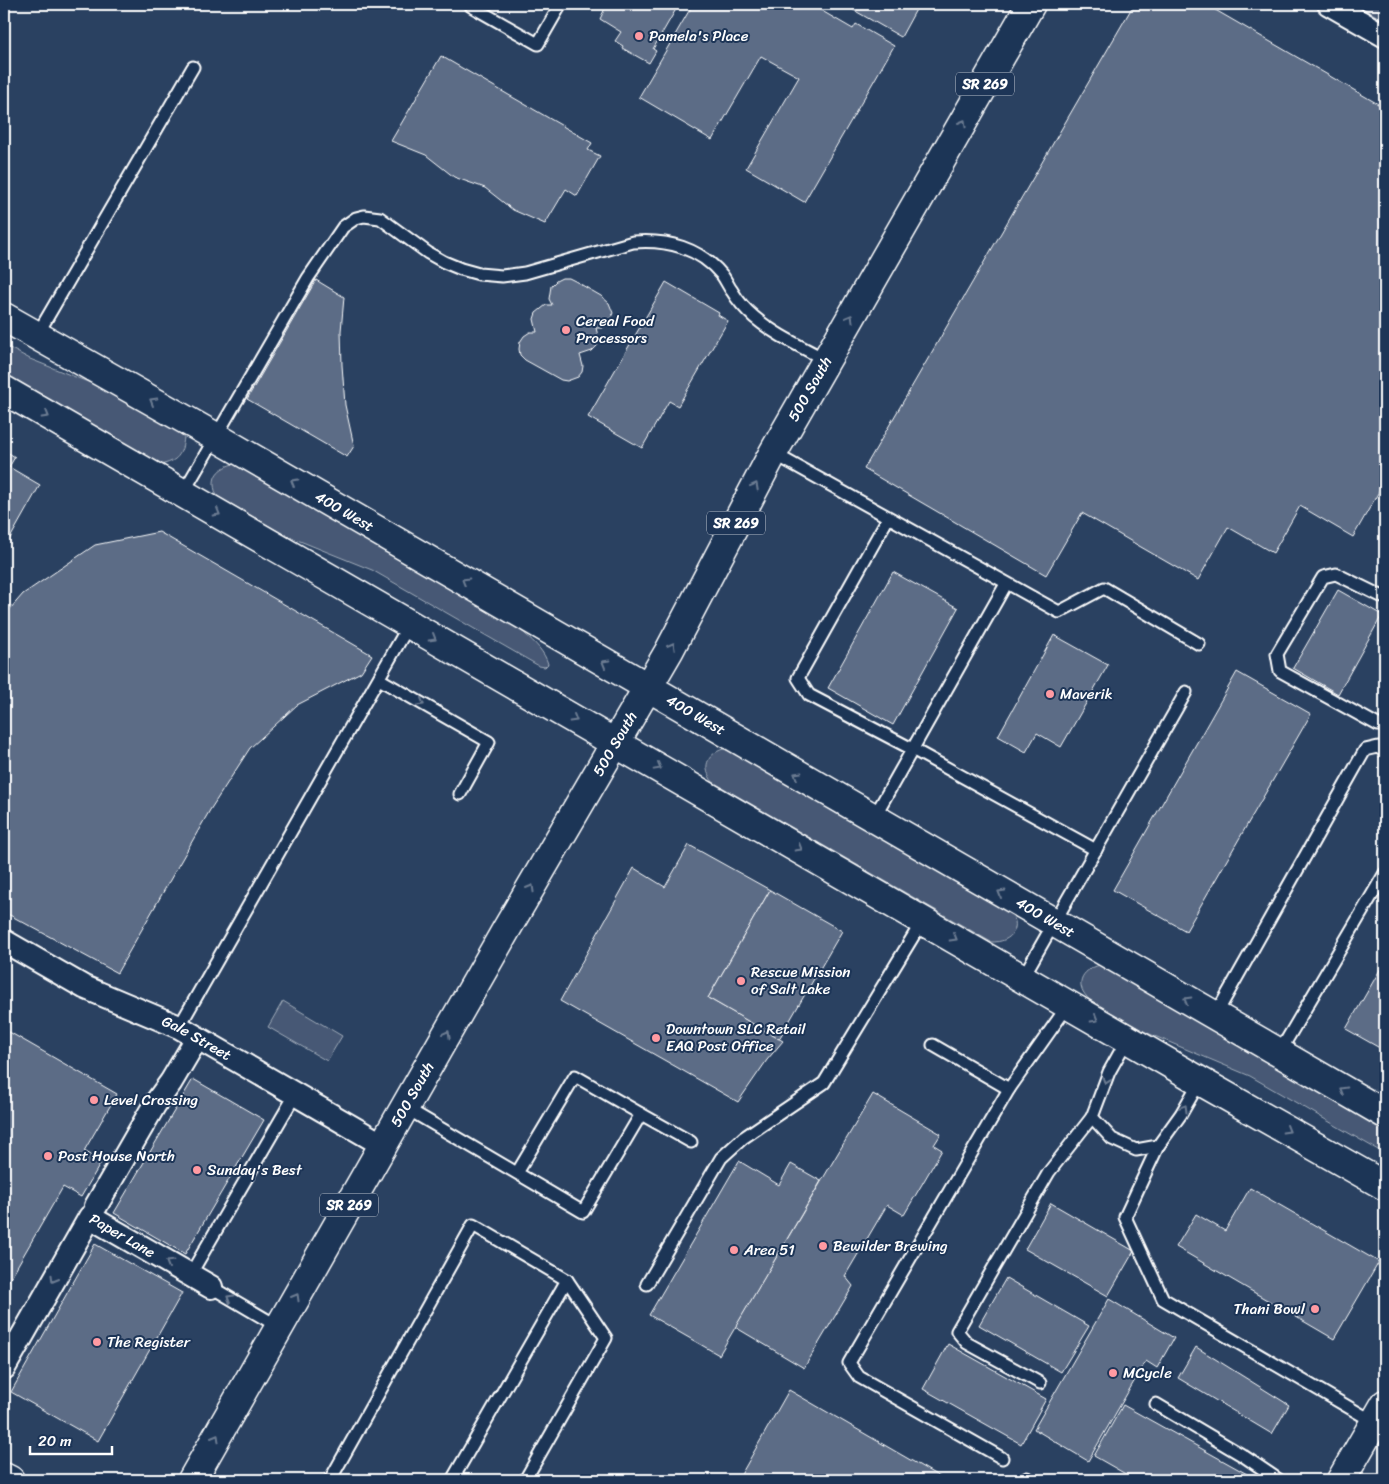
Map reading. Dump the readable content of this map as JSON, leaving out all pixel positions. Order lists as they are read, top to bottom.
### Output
{
  "streets": {
    "street": [
      "SR 269",
      "500 South",
      "400 West",
      "Gale Street",
      "Paper Lane"
    ]
  },
  "crossings": [
    ["500 South", "400 West"],
    ["500 South", "Gale Street"],
    ["500 South", "Paper Lane"]
  ],
  "one_way": ["500 South"],
  "places": [
    "Pamela's Place",
    "Cereal Food Processors",
    "Maverik",
    "Rescue Mission of Salt Lake",
    "Downtown SLC Retail EAQ Post Office",
    "Level Crossing",
    "Post House North",
    "Sunday's Best",
    "Bewilder Brewing",
    "Area 51",
    "Thani Bowl",
    "The Register",
    "MCycle"
  ],
  "scale_bar": "20 m"
}
